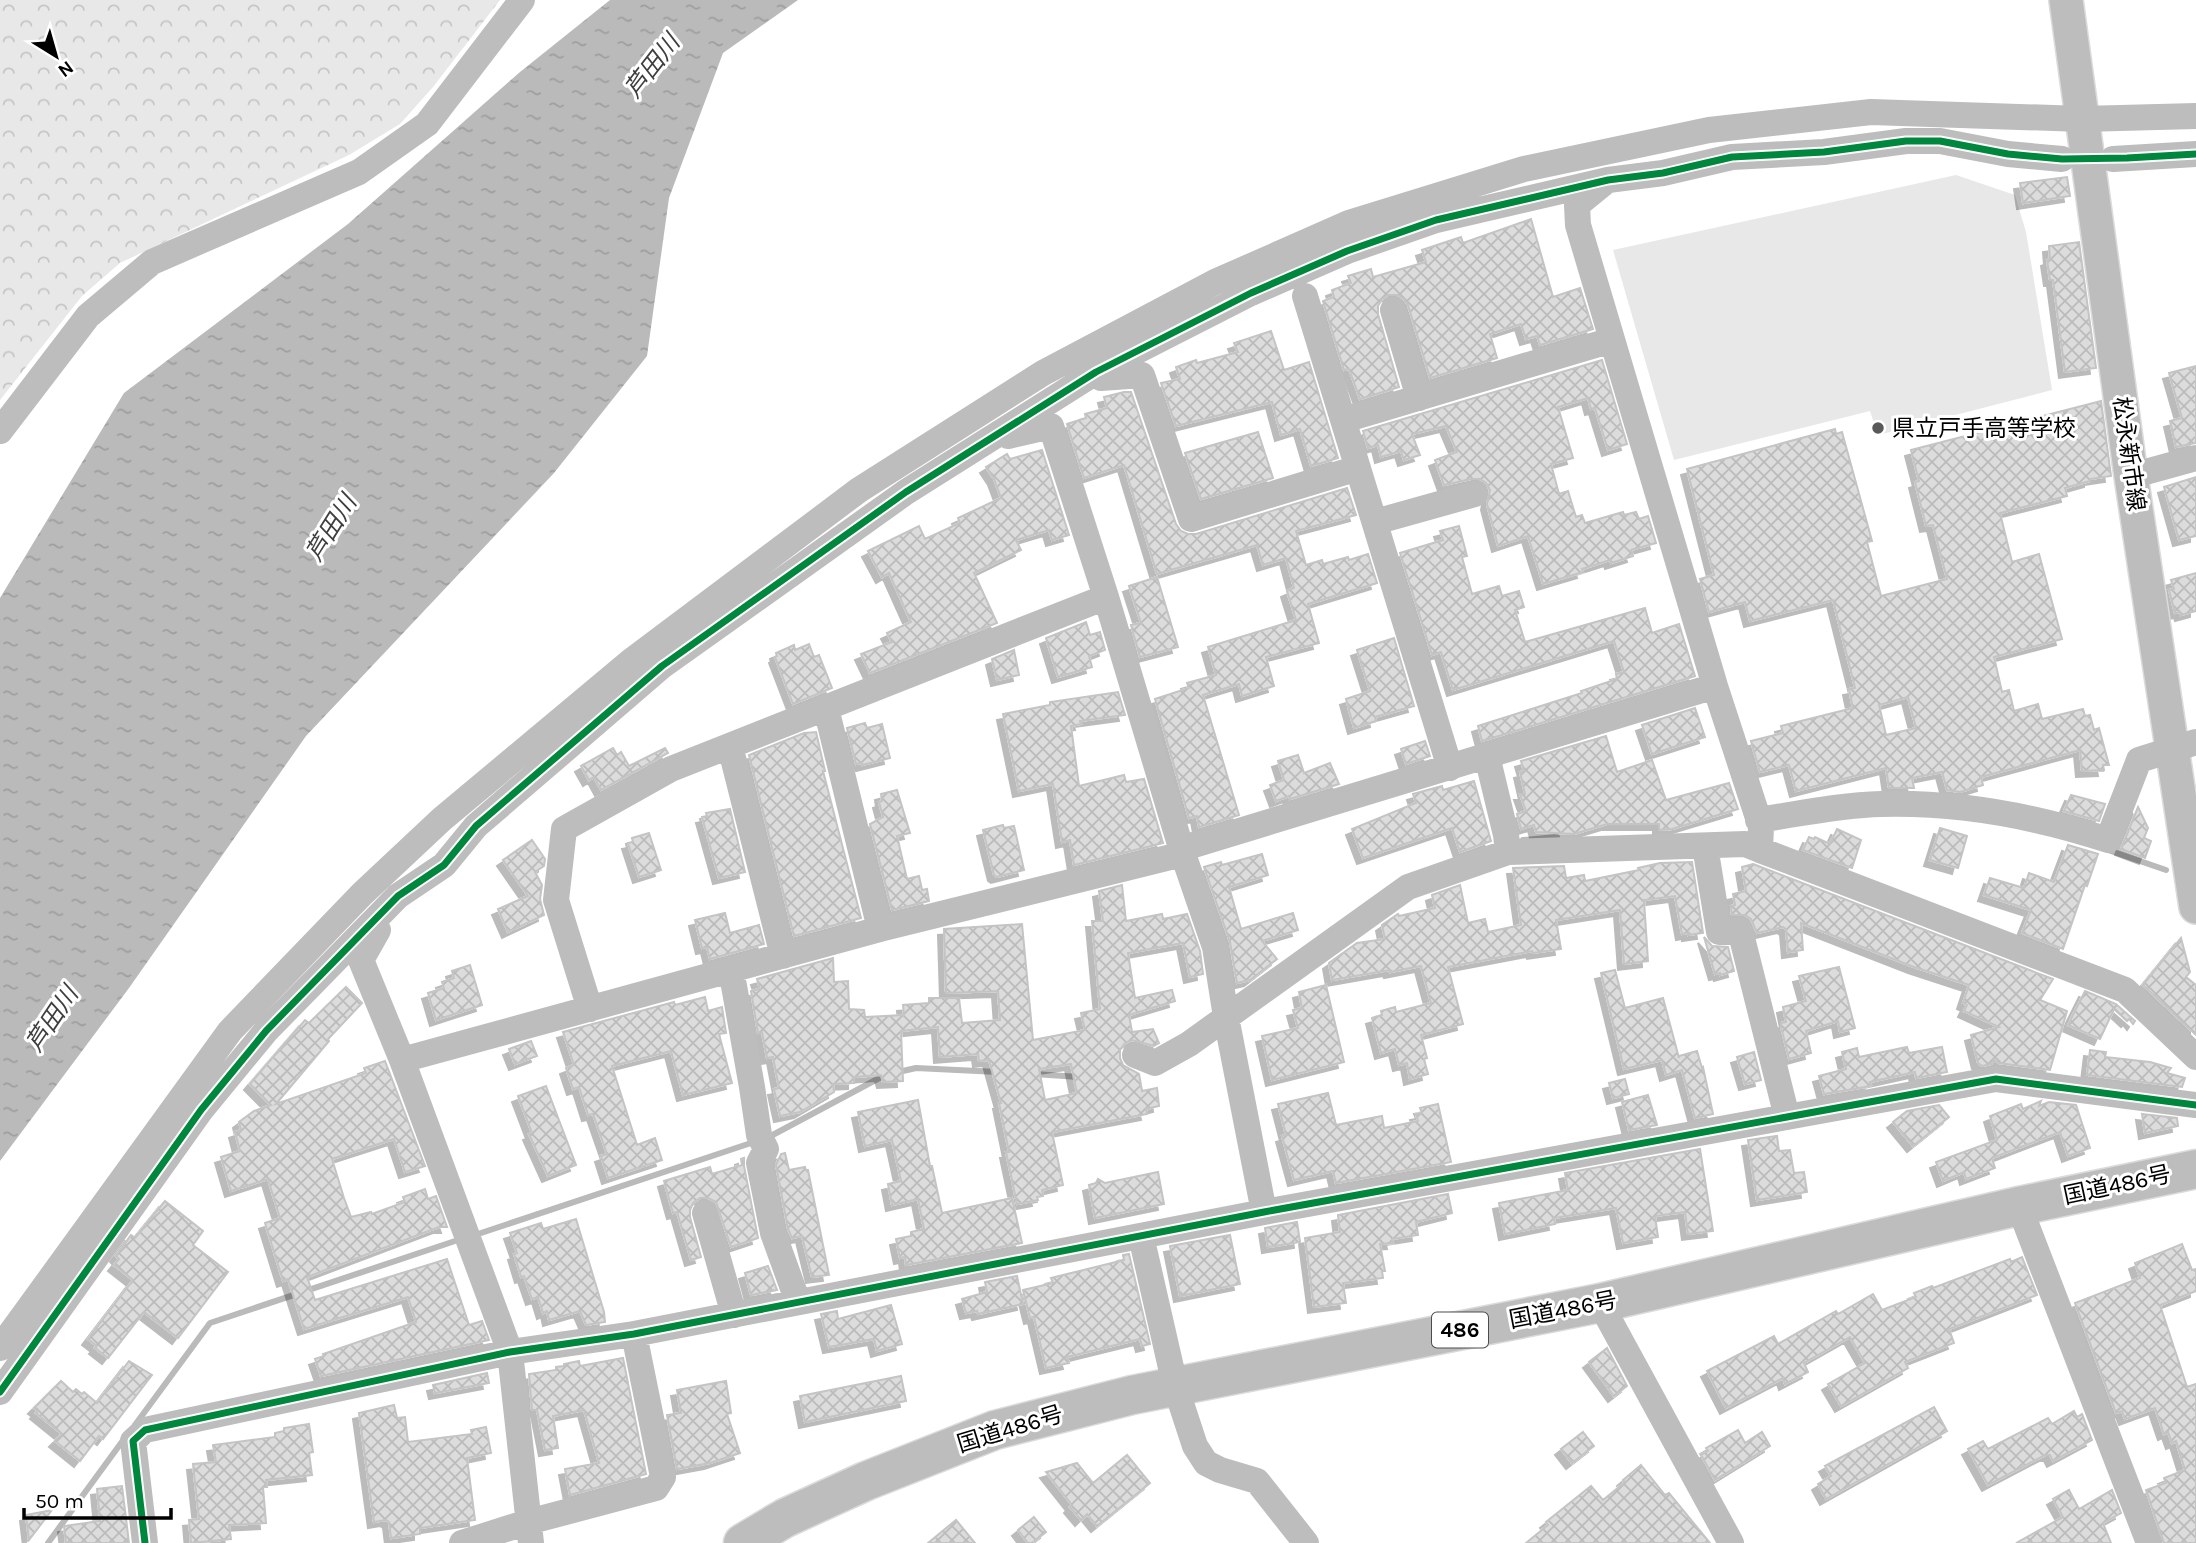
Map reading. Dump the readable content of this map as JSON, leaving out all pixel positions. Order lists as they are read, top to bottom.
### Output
{
  "streets": {
    "highway": ["国道486号", "486"],
    "main road": ["松永新市線"]
  },
  "water": ["芦田川"],
  "places": ["県立戸手高等学校"],
  "scale_bar": "50 m",
  "north": "bottom right"
}
